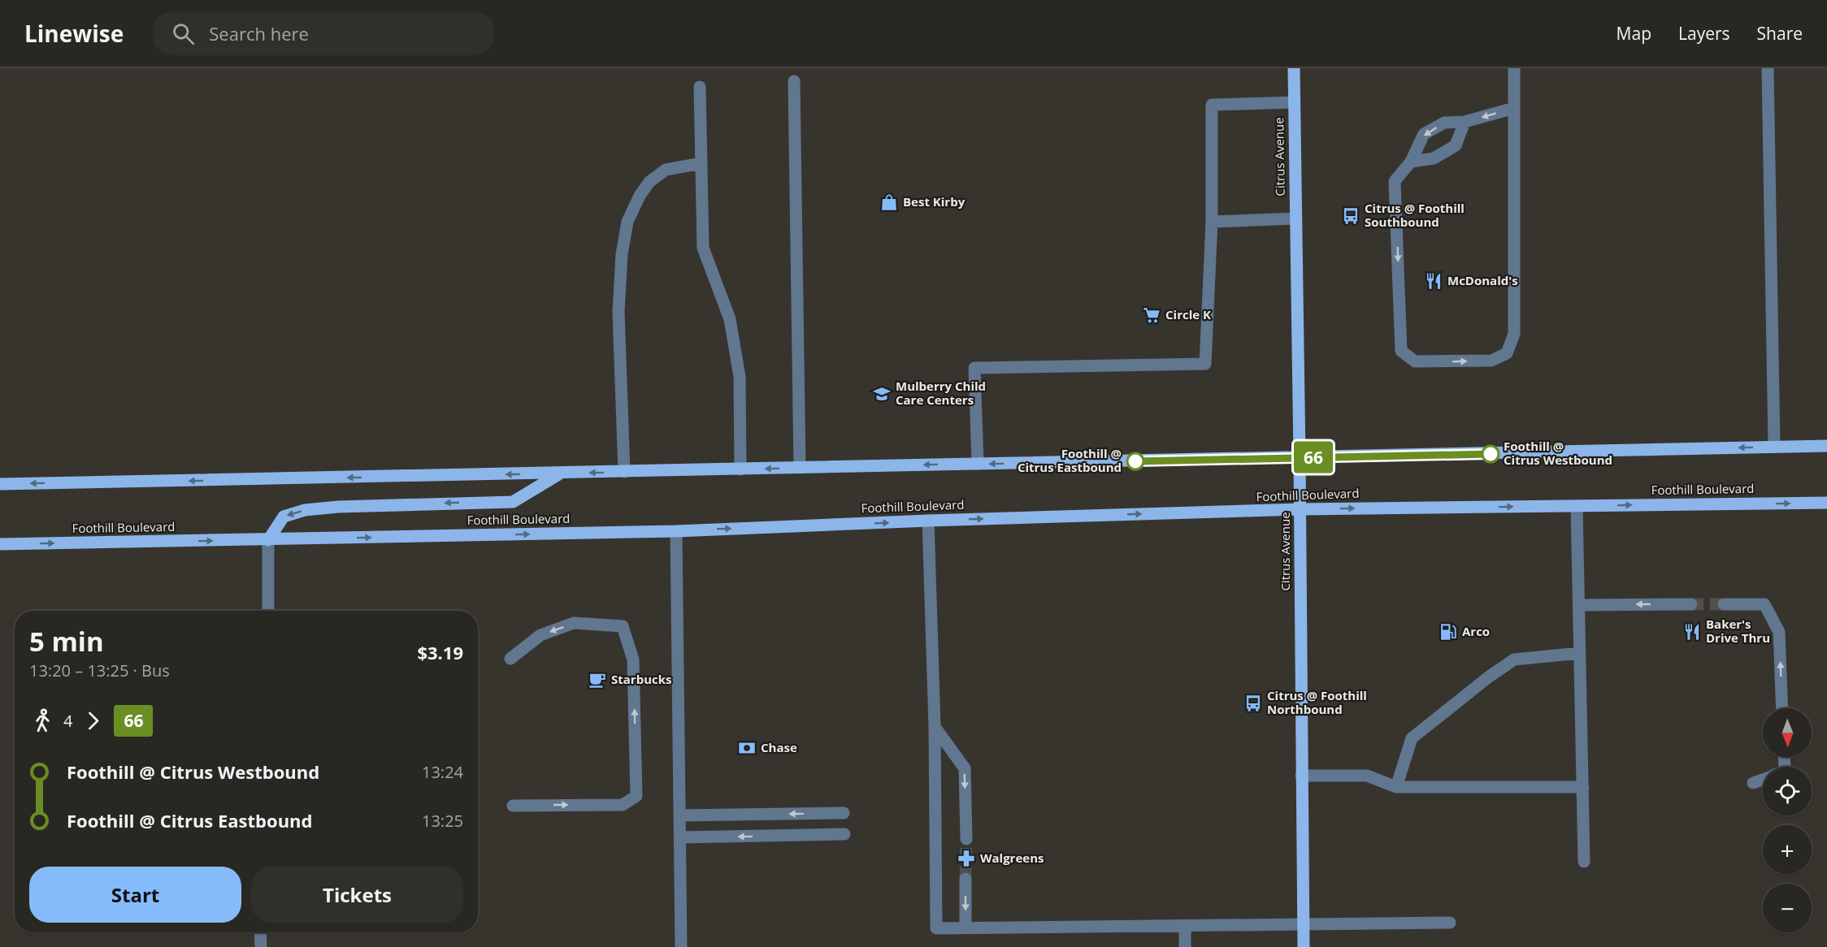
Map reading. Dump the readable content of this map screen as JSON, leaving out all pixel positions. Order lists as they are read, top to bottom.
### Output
{
  "streets": {
    "main road": ["Citrus Avenue", "Foothill Boulevard"]
  },
  "crossings": [
    ["Citrus Avenue", "Foothill Boulevard"]
  ],
  "places": {
    "shop": ["Best Kirby"],
    "bus stop": ["Citrus @ Foothill Southbound", "Citrus @ Foothill Northbound"],
    "restaurant": ["McDonald's", "Baker's Drive Thru"],
    "supermarket": ["Circle K"],
    "school or university": ["Mulberry Child Care Centers"],
    "other": ["Foothill @ Citrus Westbound", "Foothill @ Citrus Eastbound"],
    "fuel station": ["Arco"],
    "cafe": ["Starbucks"],
    "bank": ["Chase"],
    "pharmacy": ["Walgreens"]
  },
  "lines": ["bus line 66"],
  "north": "bottom",
  "page": {
    "header": "Linewise",
    "search": "Search here",
    "nav": ["Map", "Layers", "Share"],
    "on_map": "66",
    "heading": ["5 min", "13:20 – 13:25 · Bus", "$3.19"],
    "legs": ["4", "66"],
    "map_buttons": ["+", "−"],
    "list": [
      {
        "name": "Foothill @ Citrus Westbound",
        "value": "13:24"
      },
      {
        "name": "Foothill @ Citrus Eastbound",
        "value": "13:25"
      }
    ],
    "buttons": ["Start", "Tickets"]
  }
}
